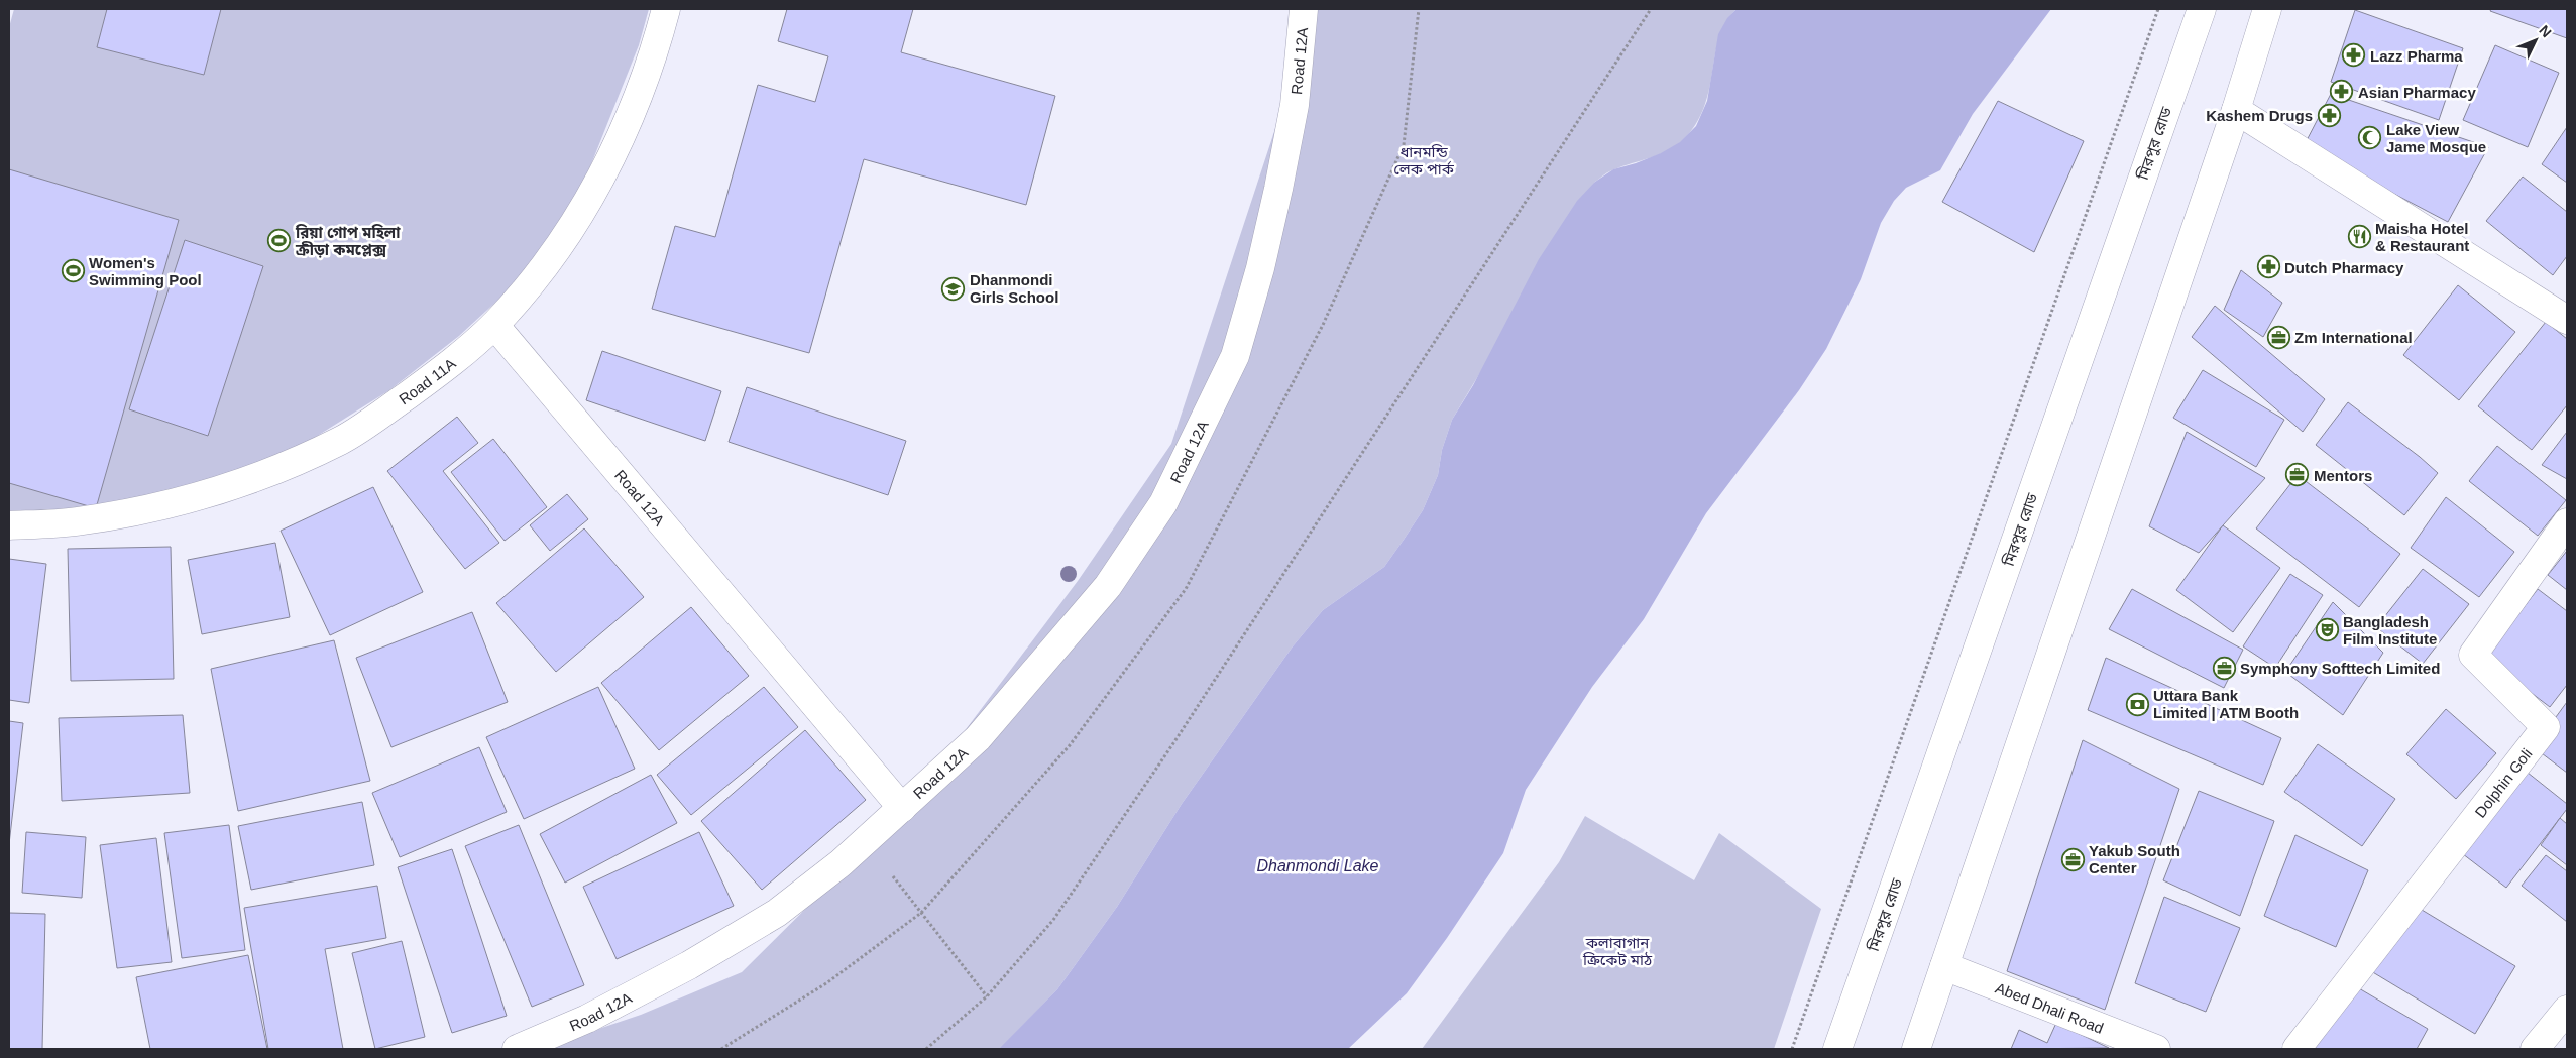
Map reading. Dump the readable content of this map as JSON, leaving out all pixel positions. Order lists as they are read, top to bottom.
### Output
{
  "streets": {
    "main road": [
      "Road 12A",
      "মিরপুর রোড",
      "Road 11A",
      "Dolphin Goli",
      "Abed Dhali Road"
    ]
  },
  "crossings": [
    ["Road 12A", "Road 11A"]
  ],
  "water": ["Dhanmondi Lake"],
  "parks": ["ধানমন্ডি লেক পার্ক", "কলাবাগান ক্রিকেট মাঠ"],
  "places": {
    "pharmacy": [
      "Lazz Pharma",
      "Asian Pharmacy",
      "Kashem Drugs",
      "Dutch Pharmacy"
    ],
    "mosque": ["Lake View Jame Mosque"],
    "restaurant": ["Maisha Hotel & Restaurant"],
    "sports": ["রিয়া গোপ মহিলা ক্রীড়া কমপ্লেক্স", "Women's Swimming Pool"],
    "school or university": ["Dhanmondi Girls School"],
    "office": [
      "Zm International",
      "Mentors",
      "Symphony Softtech Limited",
      "Yakub South Center"
    ],
    "theatre": ["Bangladesh Film Institute"],
    "bank": ["Uttara Bank Limited | ATM Booth"]
  },
  "north": "top right"
}
